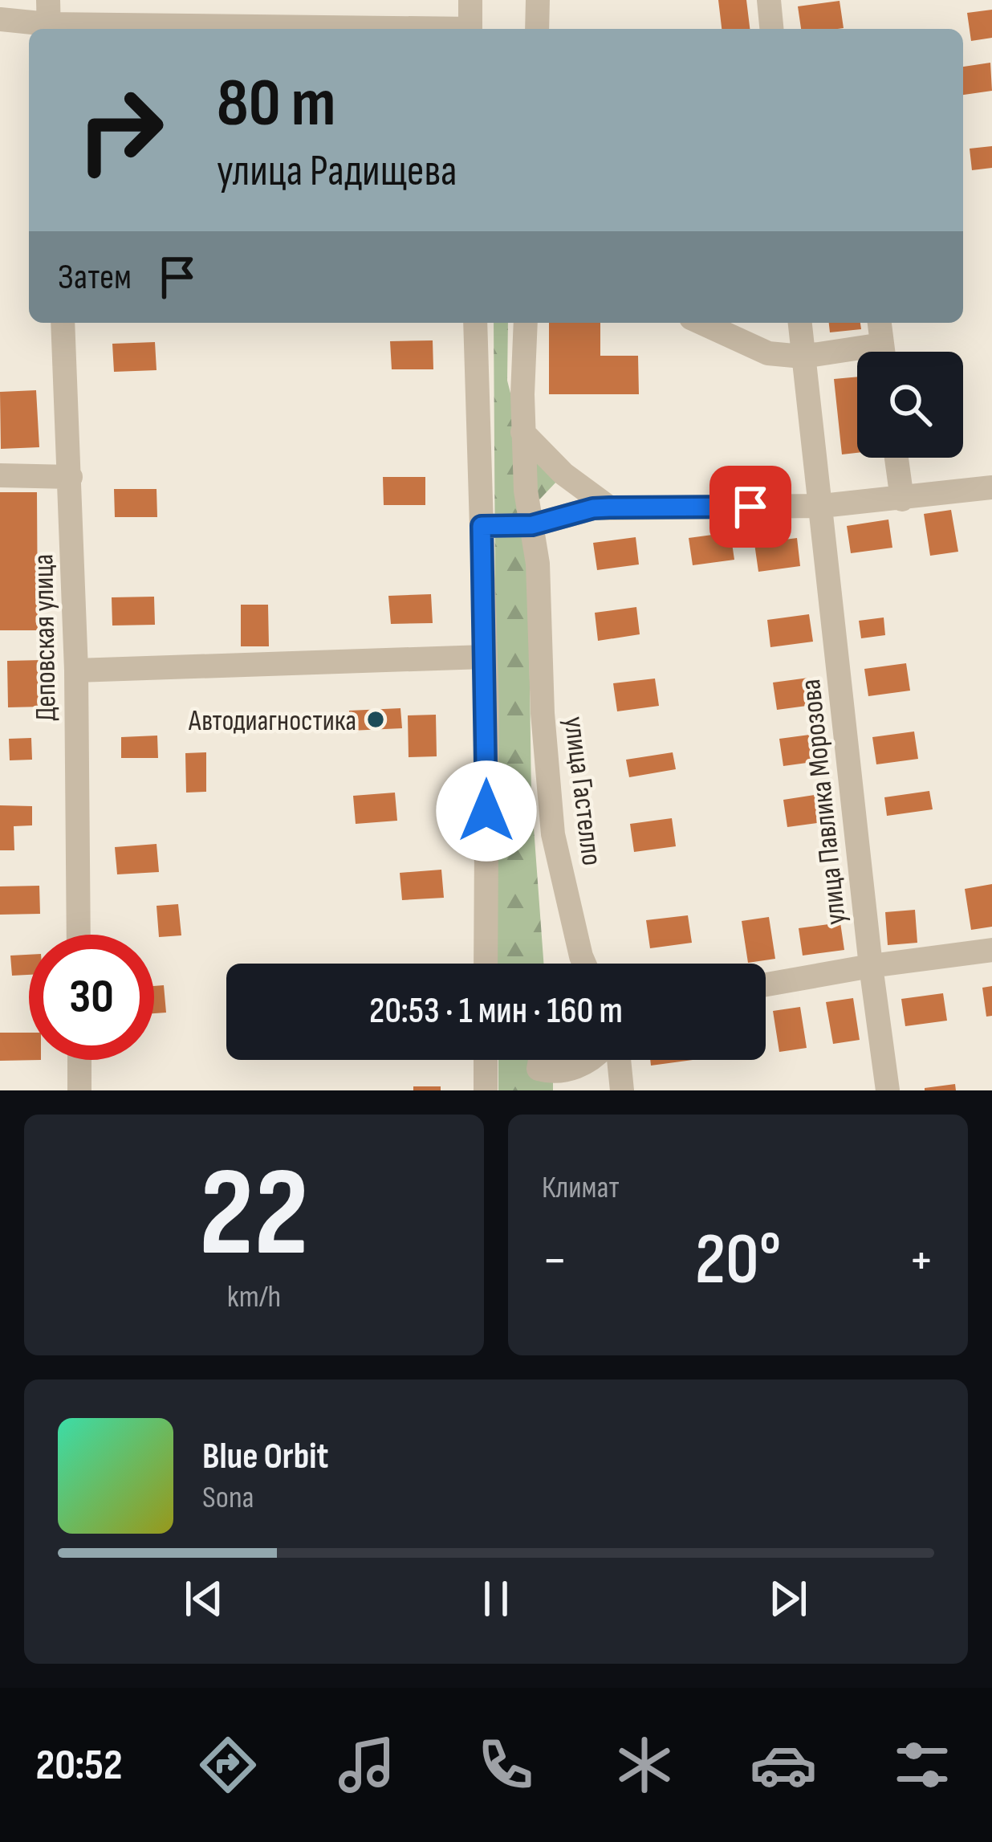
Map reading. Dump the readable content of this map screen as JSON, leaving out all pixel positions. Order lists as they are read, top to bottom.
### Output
{
  "streets": {
    "street": ["Деповская улица", "улица Гастелло", "улица Павлика Морозова"]
  },
  "places": ["Автодиагностика"],
  "page": {
    "turn": ["80 m", "улица Радищева"],
    "then": "Затем",
    "limit": "30",
    "trip": "20:53 · 1 мин · 160 m",
    "tile": [
      ["22", "km/h"],
      "Климат"
    ],
    "heat": ["−", "20°", "+"],
    "song": ["Blue Orbit", "Sona"],
    "tabs": "20:52"
  }
}
